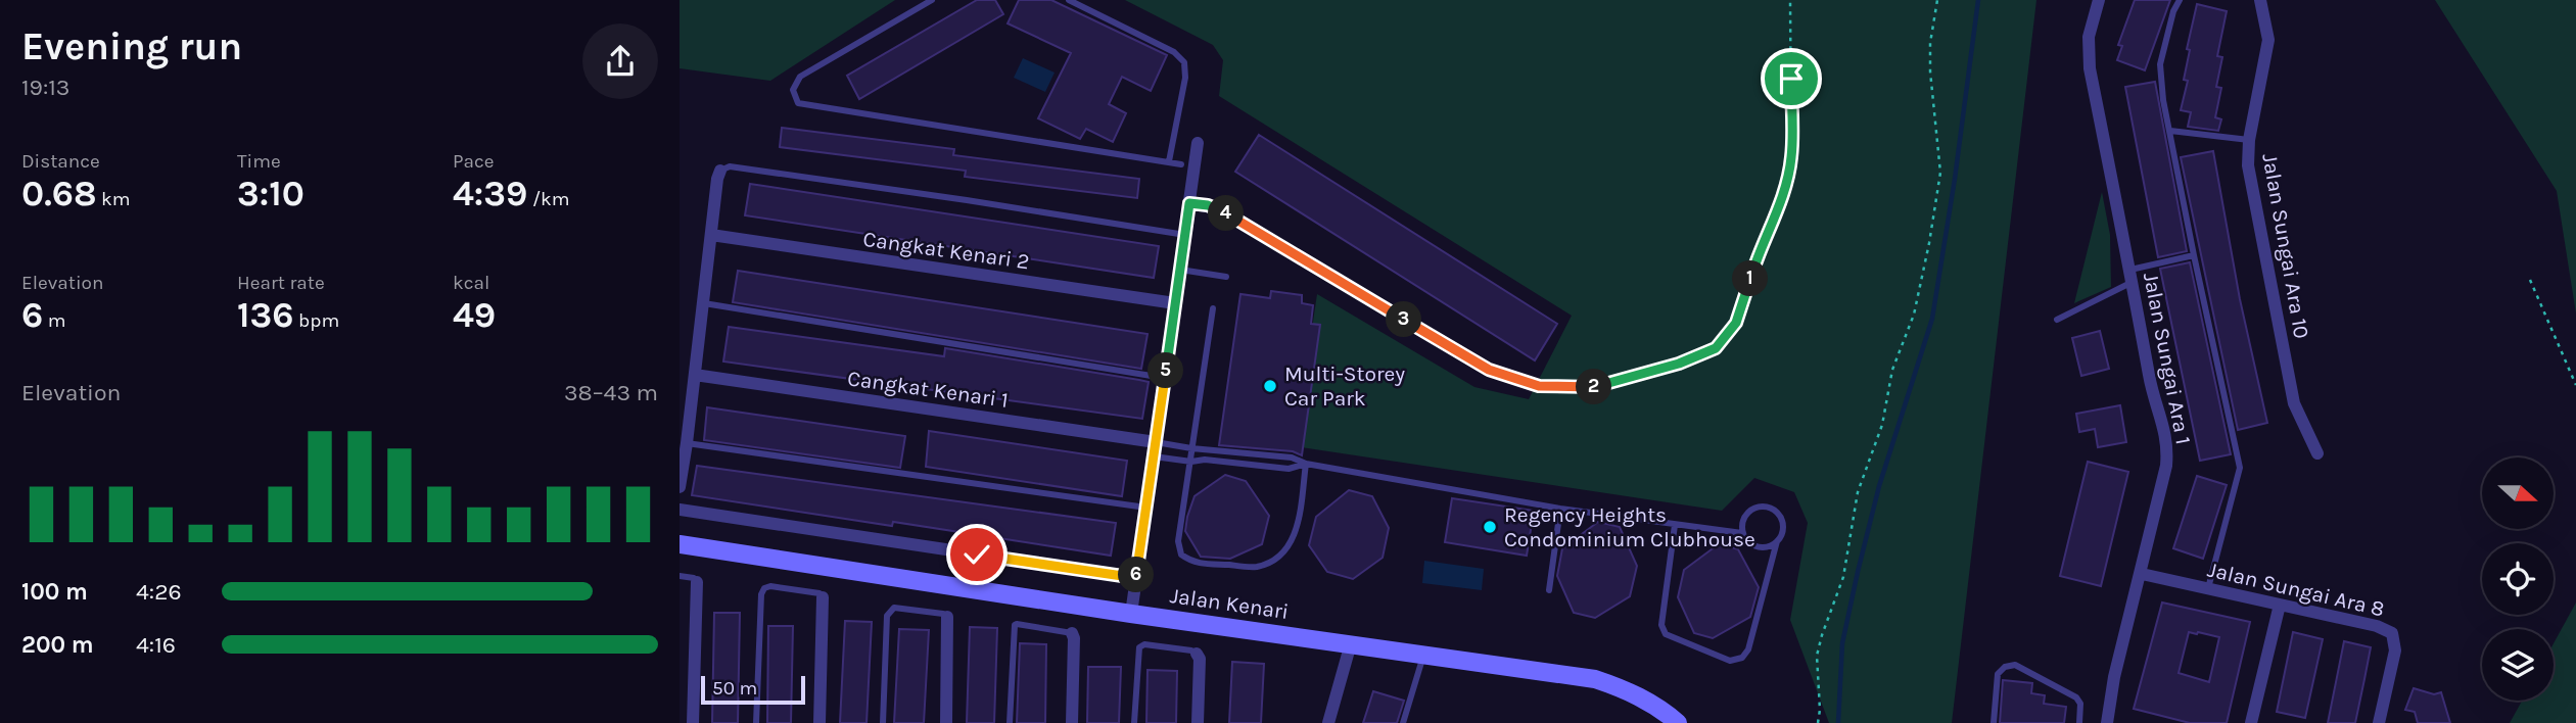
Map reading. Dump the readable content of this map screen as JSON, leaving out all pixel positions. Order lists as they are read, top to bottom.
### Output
{
  "streets": {
    "street": [
      "Jalan Sungai Ara 10",
      "Cangkat Kenari 2",
      "Jalan Sungai Ara 1",
      "Cangkat Kenari 1",
      "Jalan Sungai Ara 8",
      "Jalan Kenari"
    ]
  },
  "crossings": [
    ["Jalan Sungai Ara 1", "Jalan Sungai Ara 8"]
  ],
  "places": ["Multi-Storey Car Park", "Regency Heights Condominium Clubhouse"],
  "scale_bar": "50 m",
  "north": "right",
  "page": {
    "heading": ["Evening run", "19:13"],
    "stats": [
      ["Distance", "0.68 km"],
      ["Time", "3:10"],
      ["Pace", "4:39 /km"],
      ["Elevation", "6 m"],
      ["Heart rate", "136 bpm"],
      ["kcal", "49"]
    ],
    "pins": [
      "4",
      "1",
      "3",
      "5",
      "2",
      "6"
    ],
    "chart": ["Elevation", "38–43 m"],
    "list": [
      {
        "name": "100 m",
        "note": "4:26"
      },
      {
        "name": "200 m",
        "note": "4:16"
      }
    ],
    "scale": "50 m"
  }
}
